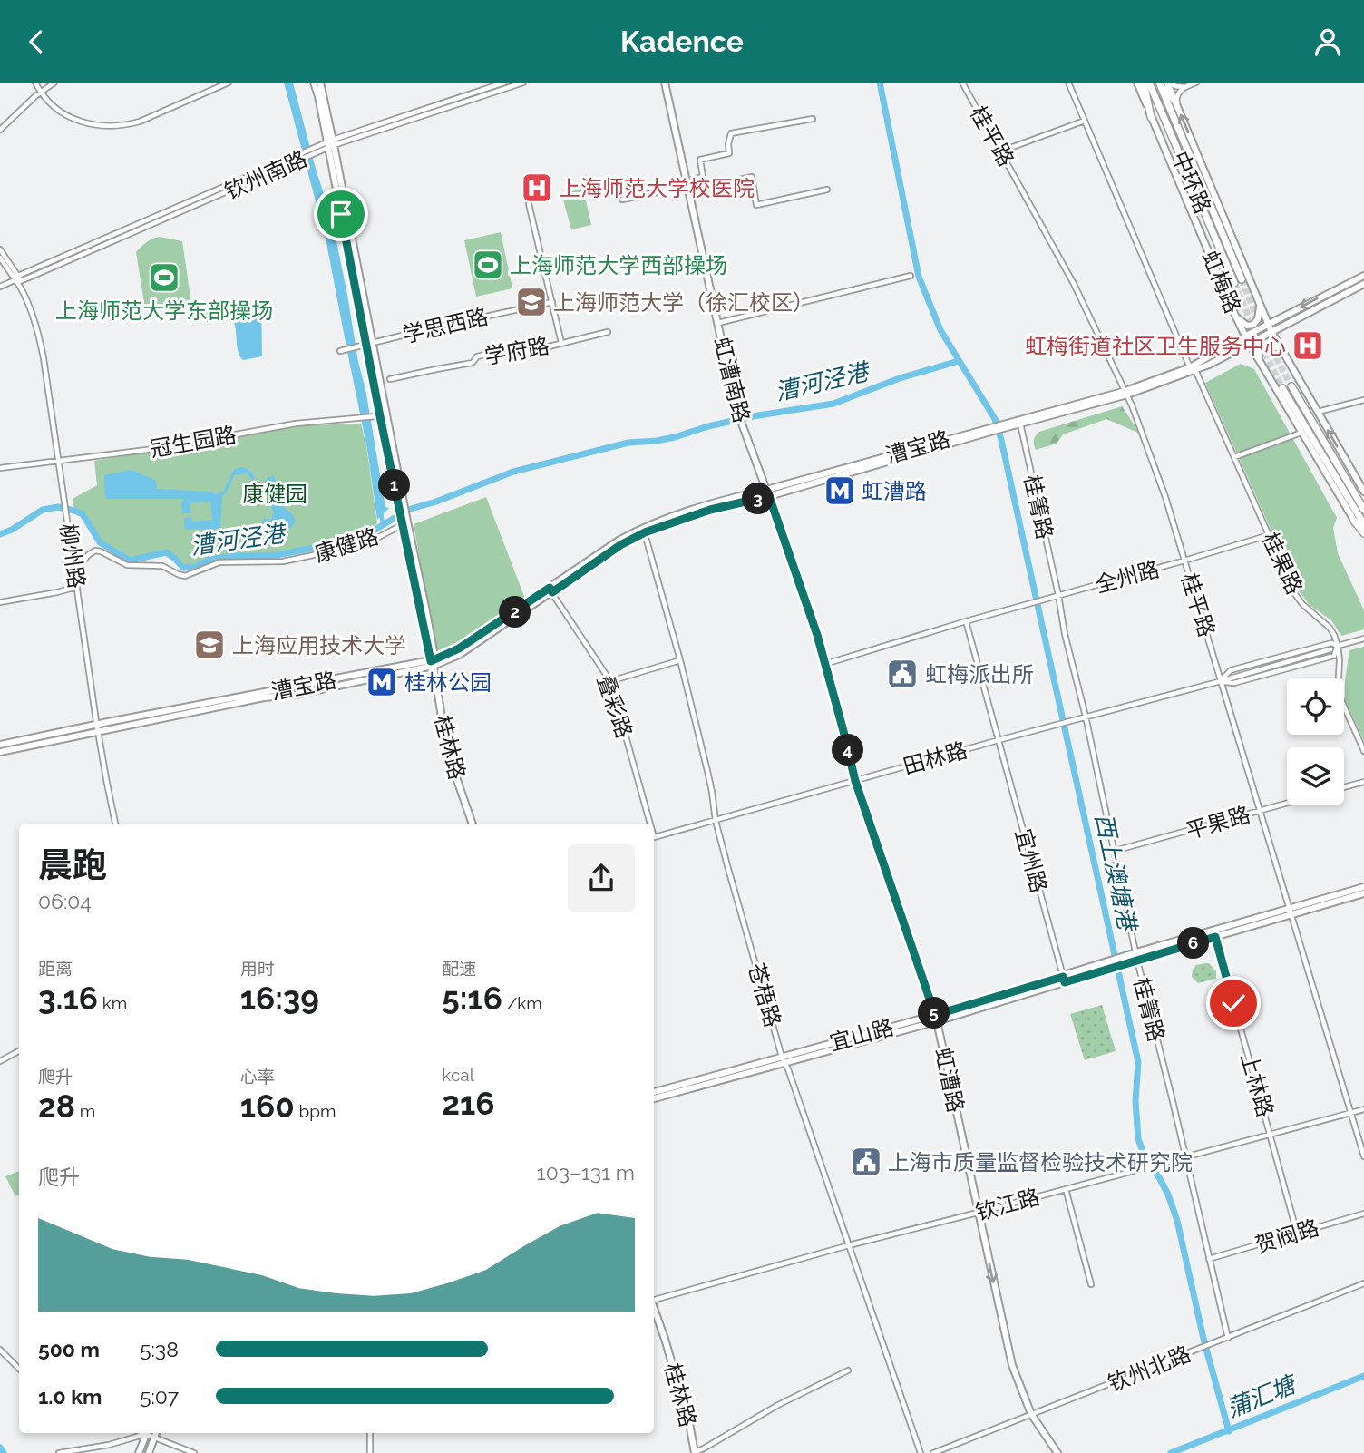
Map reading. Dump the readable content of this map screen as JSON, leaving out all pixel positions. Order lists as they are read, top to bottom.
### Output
{
  "streets": {
    "highway": ["中环路"],
    "main road": [
      "虹梅路",
      "虹漕南路",
      "漕宝路",
      "桂林路",
      "宜山路",
      "虹漕路"
    ],
    "street": [
      "桂平路",
      "钦州南路",
      "学思西路",
      "学府路",
      "冠生园路",
      "桂箐路",
      "康健路",
      "柳州路",
      "桂果路",
      "全州路",
      "叠彩路",
      "田林路",
      "平果路",
      "宜州路",
      "苍梧路",
      "上林路",
      "钦江路",
      "贺阀路",
      "钦州北路"
    ]
  },
  "crossings": [
    ["桂平路", "漕宝路"],
    ["桂平路", "全州路"],
    ["桂平路", "田林路"],
    ["桂平路", "平果路"],
    ["桂平路", "宜山路"],
    ["桂平路", "钦江路"],
    ["钦州南路", "柳州路"],
    ["钦州南路", "桂林路"],
    ["虹梅路", "漕宝路"],
    ["学思西路", "桂林路"],
    ["虹漕南路", "漕宝路"],
    ["虹漕南路", "虹漕路"],
    ["冠生园路", "柳州路"],
    ["冠生园路", "桂林路"],
    ["漕宝路", "桂箐路"],
    ["漕宝路", "柳州路"],
    ["漕宝路", "桂果路"],
    ["漕宝路", "叠彩路"],
    ["漕宝路", "桂林路"],
    ["漕宝路", "苍梧路"],
    ["漕宝路", "虹漕路"],
    ["桂箐路", "全州路"],
    ["桂箐路", "田林路"],
    ["桂箐路", "平果路"],
    ["桂箐路", "宜山路"],
    ["桂箐路", "钦江路"],
    ["桂箐路", "贺阀路"],
    ["桂箐路", "钦州北路"],
    ["康健路", "柳州路"],
    ["康健路", "桂林路"],
    ["桂果路", "全州路"],
    ["桂果路", "田林路"],
    ["全州路", "宜州路"],
    ["全州路", "虹漕路"],
    ["田林路", "宜州路"],
    ["田林路", "苍梧路"],
    ["田林路", "虹漕路"],
    ["宜州路", "宜山路"],
    ["苍梧路", "宜山路"],
    ["苍梧路", "钦江路"],
    ["宜山路", "虹漕路"],
    ["宜山路", "上林路"],
    ["虹漕路", "钦江路"],
    ["虹漕路", "钦州北路"],
    ["上林路", "钦江路"],
    ["上林路", "贺阀路"]
  ],
  "water": ["漕河泾港", "西上澳塘港", "蒲汇塘"],
  "parks": ["康健园"],
  "places": {
    "hospital": ["上海师范大学校医院", "虹梅街道社区卫生服务中心"],
    "sports": ["上海师范大学西部操场", "上海师范大学东部操场"],
    "school or university": ["上海师范大学（徐汇校区）", "上海应用技术大学"],
    "metro station": ["虹漕路", "桂林公园"],
    "public building": ["虹梅派出所", "上海市质量监督检验技术研究院"]
  },
  "page": {
    "header": "Kadence",
    "pins": [
      "1",
      "3",
      "2",
      "4",
      "6",
      "5"
    ],
    "heading": ["晨跑", "06:04"],
    "stats": [
      ["距离", "3.16 km"],
      ["用时", "16:39"],
      ["配速", "5:16 /km"],
      ["爬升", "28 m"],
      ["心率", "160 bpm"],
      ["kcal", "216"]
    ],
    "chart": ["爬升", "103–131 m"],
    "list": [
      {
        "name": "500 m",
        "note": "5:38"
      },
      {
        "name": "1.0 km",
        "note": "5:07"
      }
    ]
  }
}
